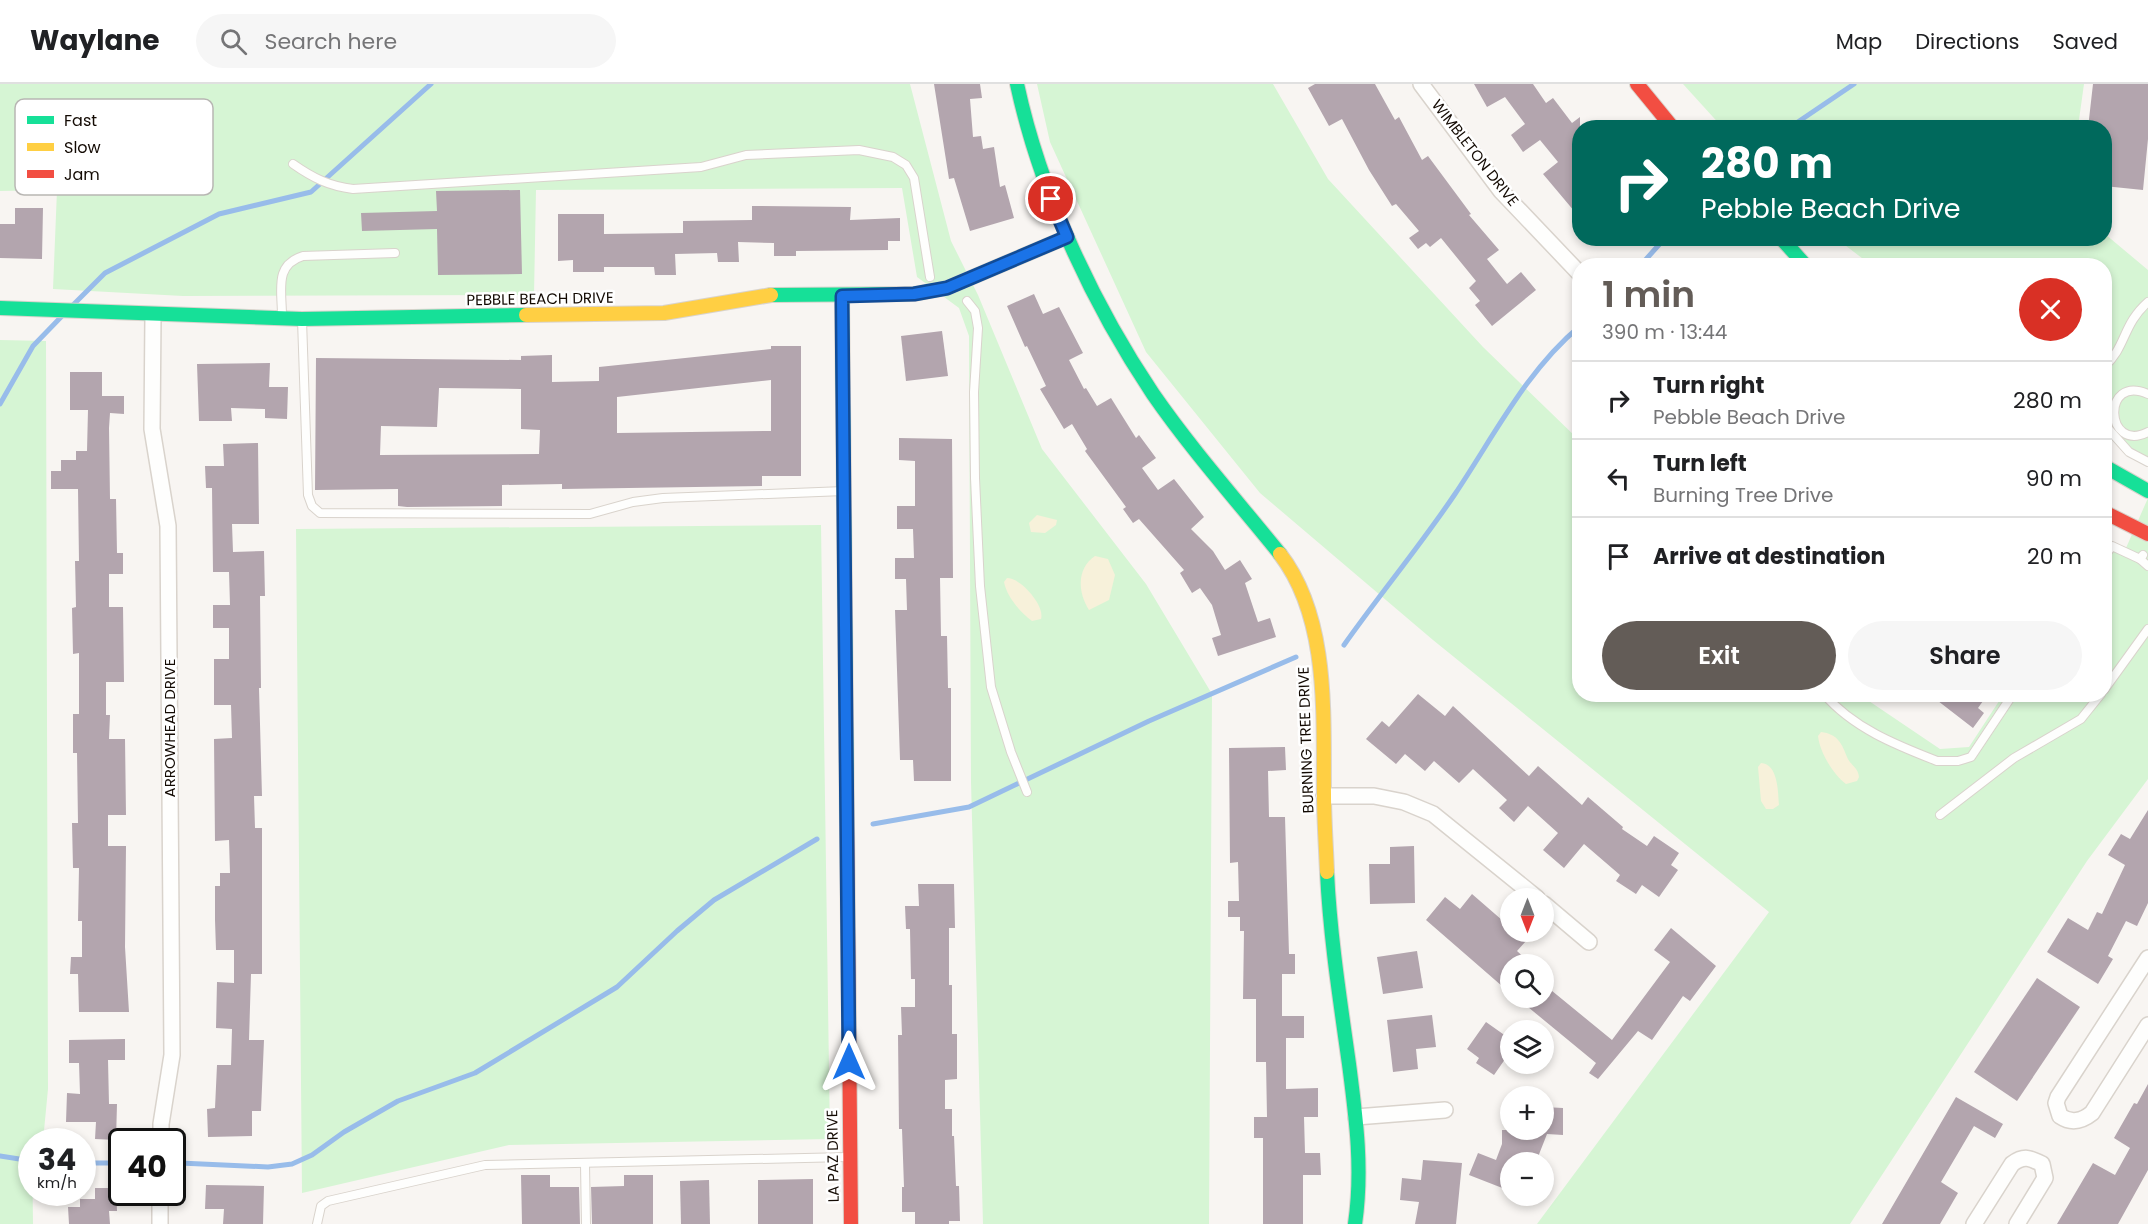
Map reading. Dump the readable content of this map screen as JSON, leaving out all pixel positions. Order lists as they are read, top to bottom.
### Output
{
  "streets": {
    "street": [
      "WIMBLETON DRIVE",
      "PEBBLE BEACH DRIVE",
      "ARROWHEAD DRIVE",
      "BURNING TREE DRIVE",
      "LA PAZ DRIVE"
    ]
  },
  "crossings": [
    ["PEBBLE BEACH DRIVE", "ARROWHEAD DRIVE"],
    ["PEBBLE BEACH DRIVE", "BURNING TREE DRIVE"],
    ["PEBBLE BEACH DRIVE", "LA PAZ DRIVE"]
  ],
  "legend": ["Fast", "Slow", "Jam"],
  "north": "bottom",
  "page": {
    "header": "Waylane",
    "search": "Search here",
    "nav": ["Map", "Directions", "Saved"],
    "turn": ["280 m", "Pebble Beach Drive"],
    "heading": ["1 min", "390 m · 13:44"],
    "list": [
      {
        "name": "Turn right",
        "note": "Pebble Beach Drive",
        "value": "280 m"
      },
      {
        "name": "Turn left",
        "note": "Burning Tree Drive",
        "value": "90 m"
      },
      {
        "name": "Arrive at destination",
        "value": "20 m"
      }
    ],
    "buttons": ["Exit", "Share"],
    "map_buttons": ["+", "−"],
    "speed": "34 km/h",
    "limit": "40"
  }
}
